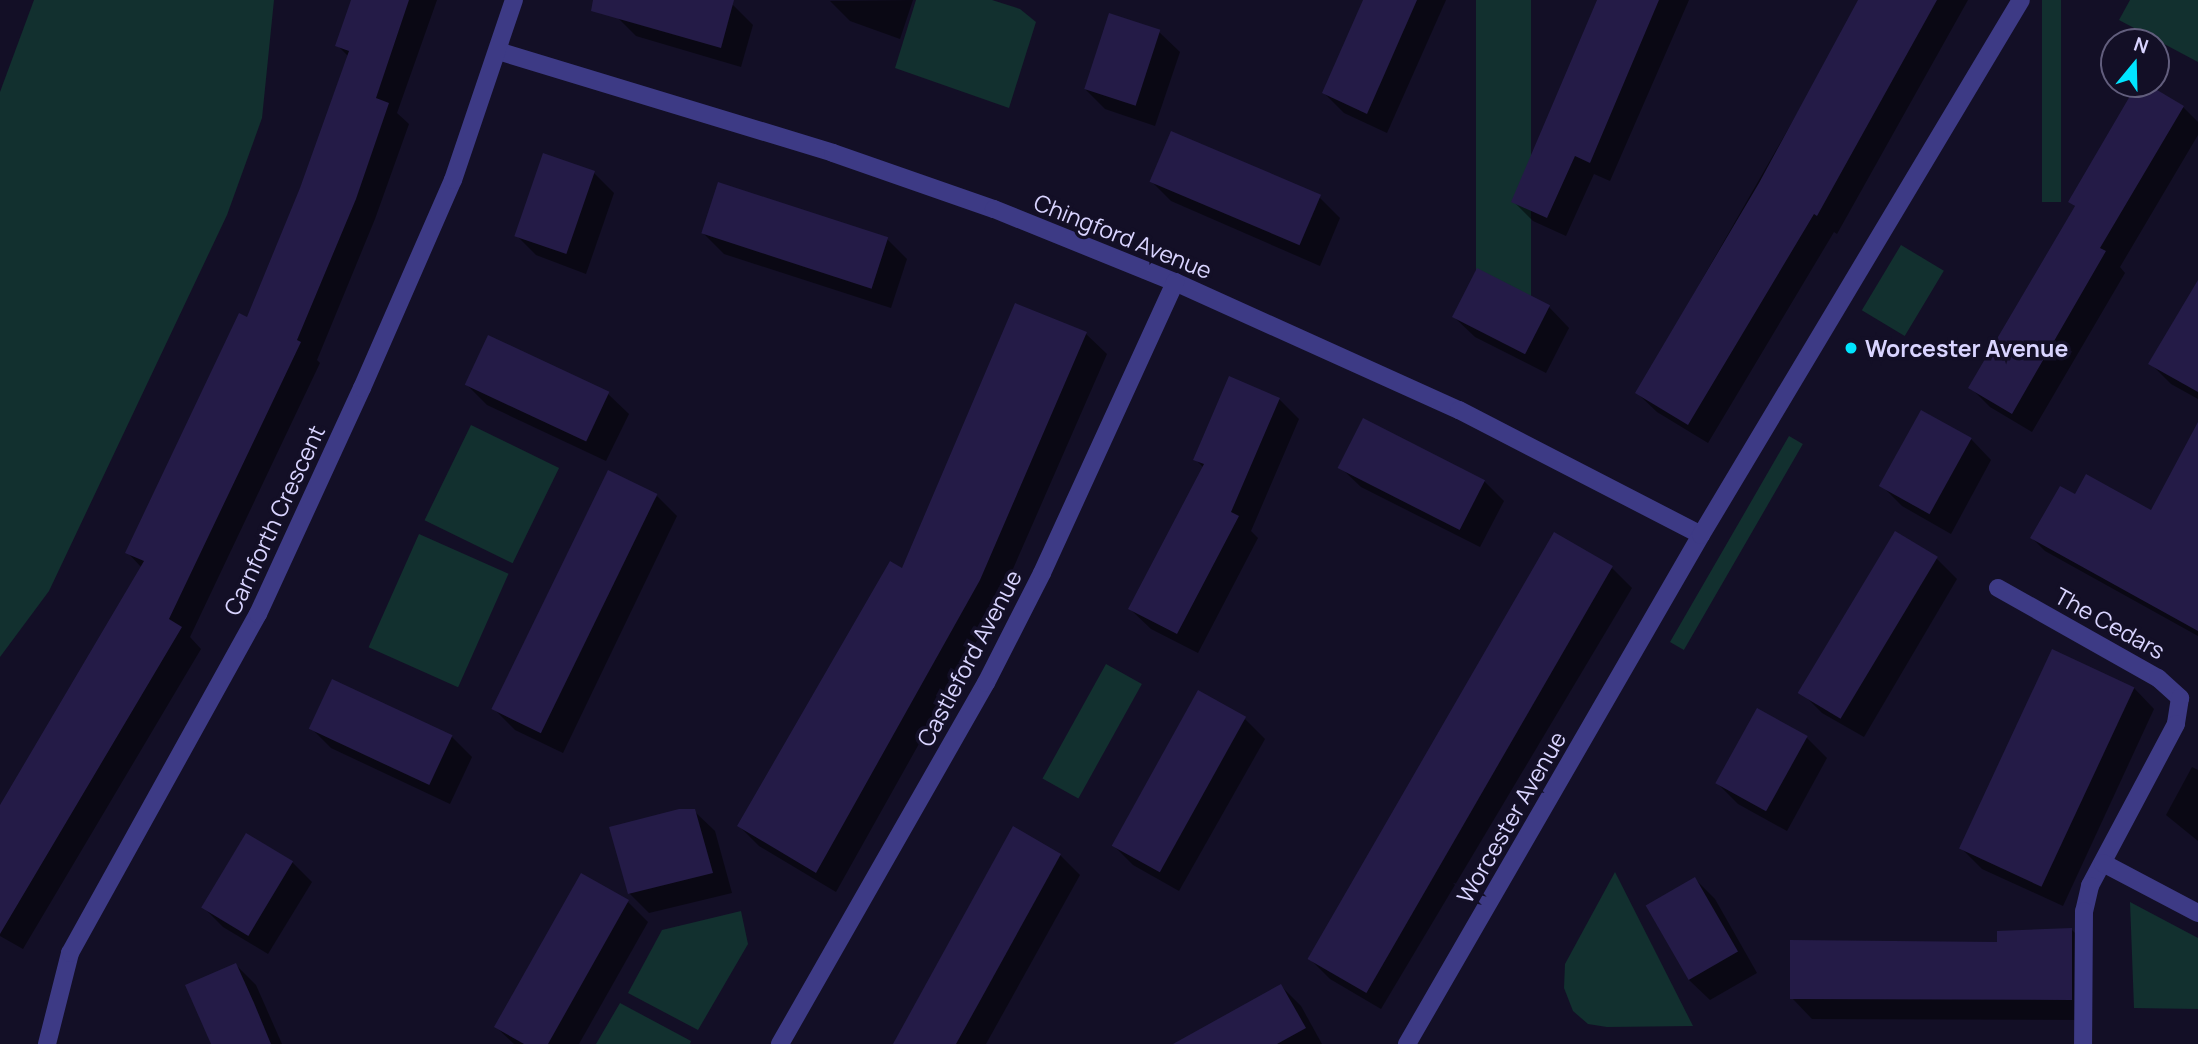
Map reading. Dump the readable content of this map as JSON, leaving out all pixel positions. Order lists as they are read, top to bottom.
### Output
{
  "streets": {
    "street": [
      "Chingford Avenue",
      "Carnforth Crescent",
      "The Cedars",
      "Castleford Avenue",
      "Worcester Avenue"
    ]
  },
  "crossings": [
    ["Chingford Avenue", "Carnforth Crescent"],
    ["Chingford Avenue", "Castleford Avenue"],
    ["Chingford Avenue", "Worcester Avenue"]
  ],
  "places": ["Worcester Avenue"],
  "north": "top"
}
